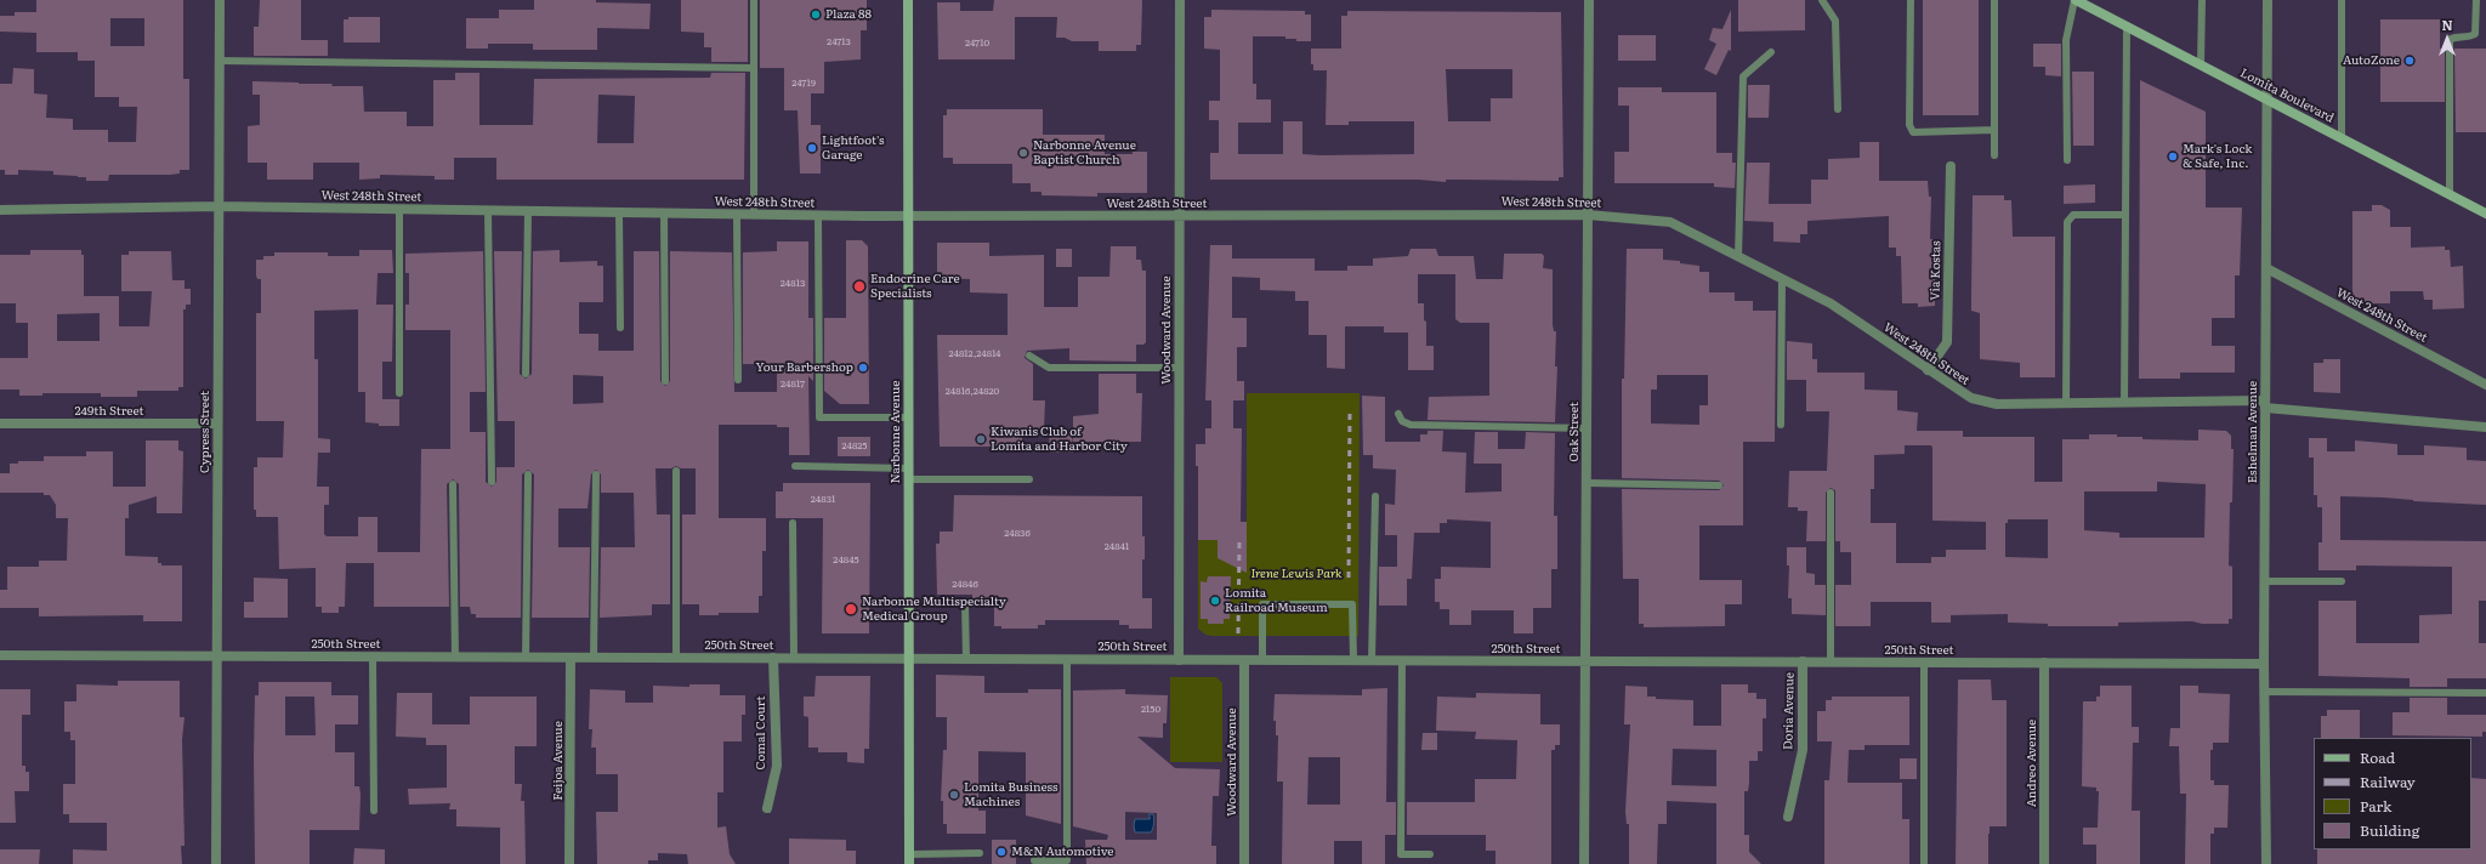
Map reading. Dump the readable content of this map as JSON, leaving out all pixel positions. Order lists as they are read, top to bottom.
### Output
{
  "streets": {
    "main road": ["Lomita Boulevard", "Narbonne Avenue"],
    "street": [
      "West 248th Street",
      "Via Kostas",
      "Woodward Avenue",
      "249th Street",
      "Cypress Street",
      "Oak Street",
      "Eshelman Avenue",
      "250th Street",
      "Doria Avenue",
      "Comal Court",
      "Feijoa Avenue",
      "Andreo Avenue"
    ]
  },
  "crossings": [
    ["Lomita Boulevard", "Eshelman Avenue"],
    ["West 248th Street", "Via Kostas"],
    ["West 248th Street", "Woodward Avenue"],
    ["West 248th Street", "Cypress Street"],
    ["West 248th Street", "Narbonne Avenue"],
    ["West 248th Street", "Oak Street"],
    ["West 248th Street", "Eshelman Avenue"],
    ["Woodward Avenue", "250th Street"],
    ["249th Street", "Cypress Street"],
    ["Cypress Street", "250th Street"],
    ["Narbonne Avenue", "250th Street"],
    ["Oak Street", "250th Street"],
    ["Eshelman Avenue", "250th Street"],
    ["250th Street", "Doria Avenue"],
    ["250th Street", "Comal Court"],
    ["250th Street", "Feijoa Avenue"],
    ["250th Street", "Andreo Avenue"]
  ],
  "parks": ["Irene Lewis Park"],
  "places": [
    "Plaza 88",
    "AutoZone",
    "Lightfoot's Garage",
    "Narbonne Avenue Baptist Church",
    "Mark's Lock & Safe, Inc.",
    "Endocrine Care Specialists",
    "Your Barbershop",
    "Kiwanis Club of Lomita and Harbor City",
    "Lomita Railroad Museum",
    "Narbonne Multispecialty Medical Group",
    "Lomita Business Machines",
    "M&N Automotive"
  ],
  "house_numbers": [
    "24713",
    "24710",
    "24719",
    "24813",
    "24812,24814",
    "24817",
    "24816,24820",
    "24825",
    "24831",
    "24836",
    "24841",
    "24845",
    "24846",
    "2150"
  ],
  "legend": [
    "Road",
    "Railway",
    "Park",
    "Building"
  ],
  "north": "top"
}
